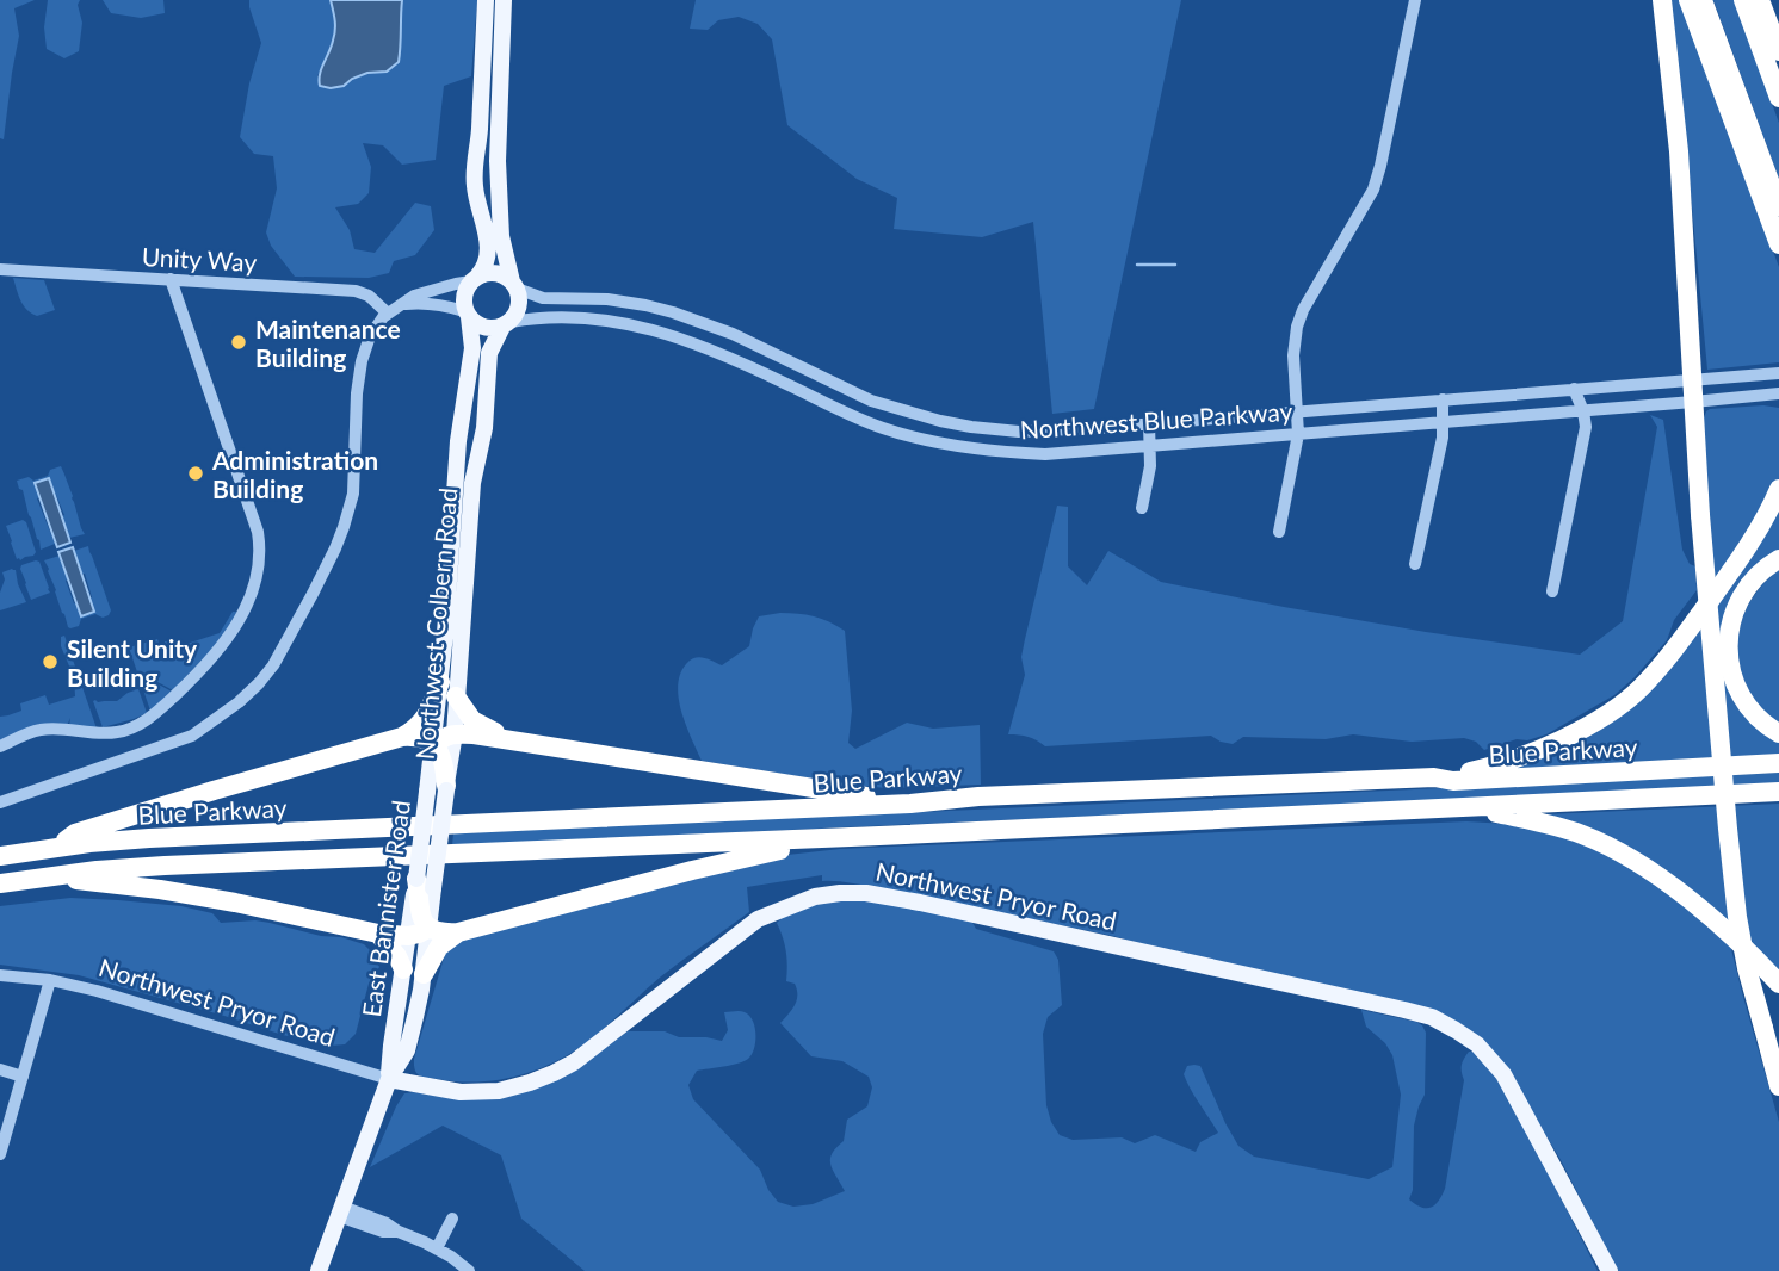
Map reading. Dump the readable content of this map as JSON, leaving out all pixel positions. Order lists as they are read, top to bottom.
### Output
{
  "streets": {
    "highway": ["Blue Parkway"],
    "main road": ["Northwest Colbern Road", "Northwest Pryor Road", "East Bannister Road"],
    "street": ["Unity Way", "Northwest Blue Parkway"]
  },
  "crossings": [
    ["Northwest Blue Parkway", "Northwest Colbern Road"],
    ["Northwest Colbern Road", "East Bannister Road"],
    ["Northwest Pryor Road", "East Bannister Road"]
  ],
  "places": ["Maintenance Building", "Administration Building", "Silent Unity Building"]
}
